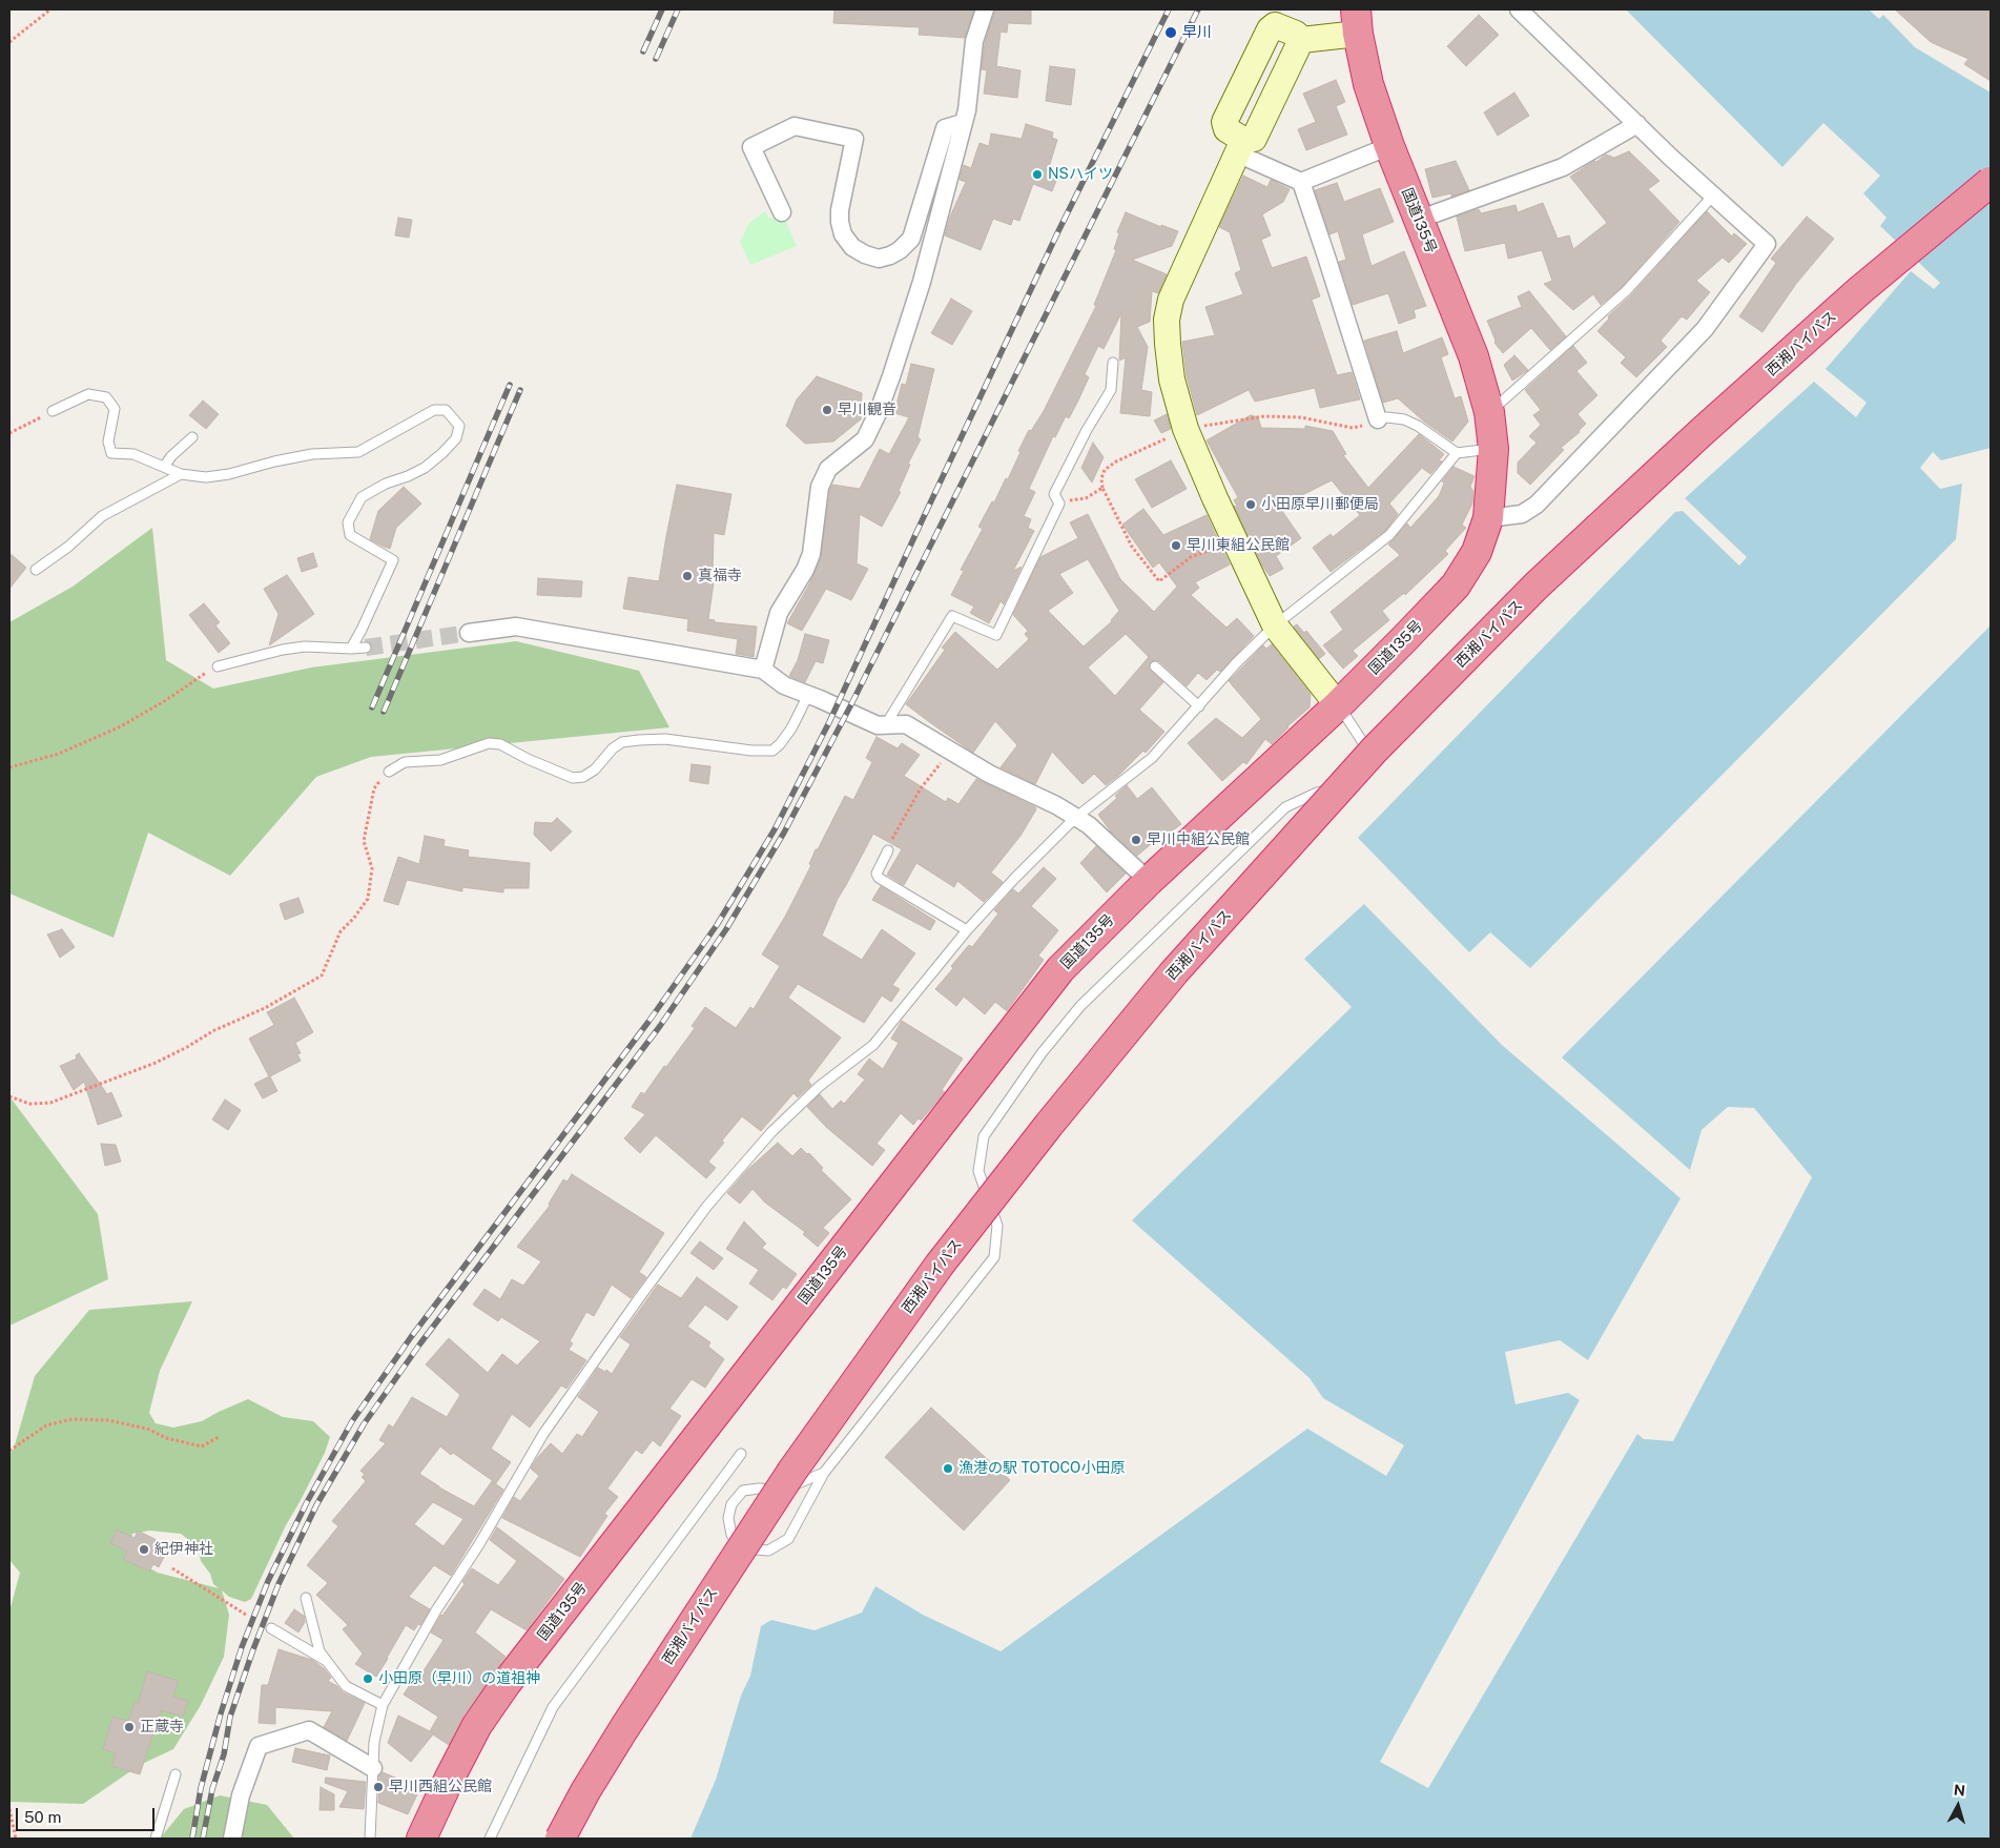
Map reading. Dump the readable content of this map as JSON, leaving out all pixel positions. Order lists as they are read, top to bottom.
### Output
{
  "streets": {
    "highway": ["国道135号", "西湘バイパス"]
  },
  "places": [
    "早川",
    "NSハイツ",
    "早川観音",
    "小田原早川郵便局",
    "早川東組公民館",
    "真福寺",
    "早川中組公民館",
    "漁港の駅 TOTOCO小田原",
    "紀伊神社",
    "小田原（早川）の道祖神",
    "正蔵寺",
    "早川西組公民館"
  ],
  "scale_bar": "50 m",
  "north": "top"
}
